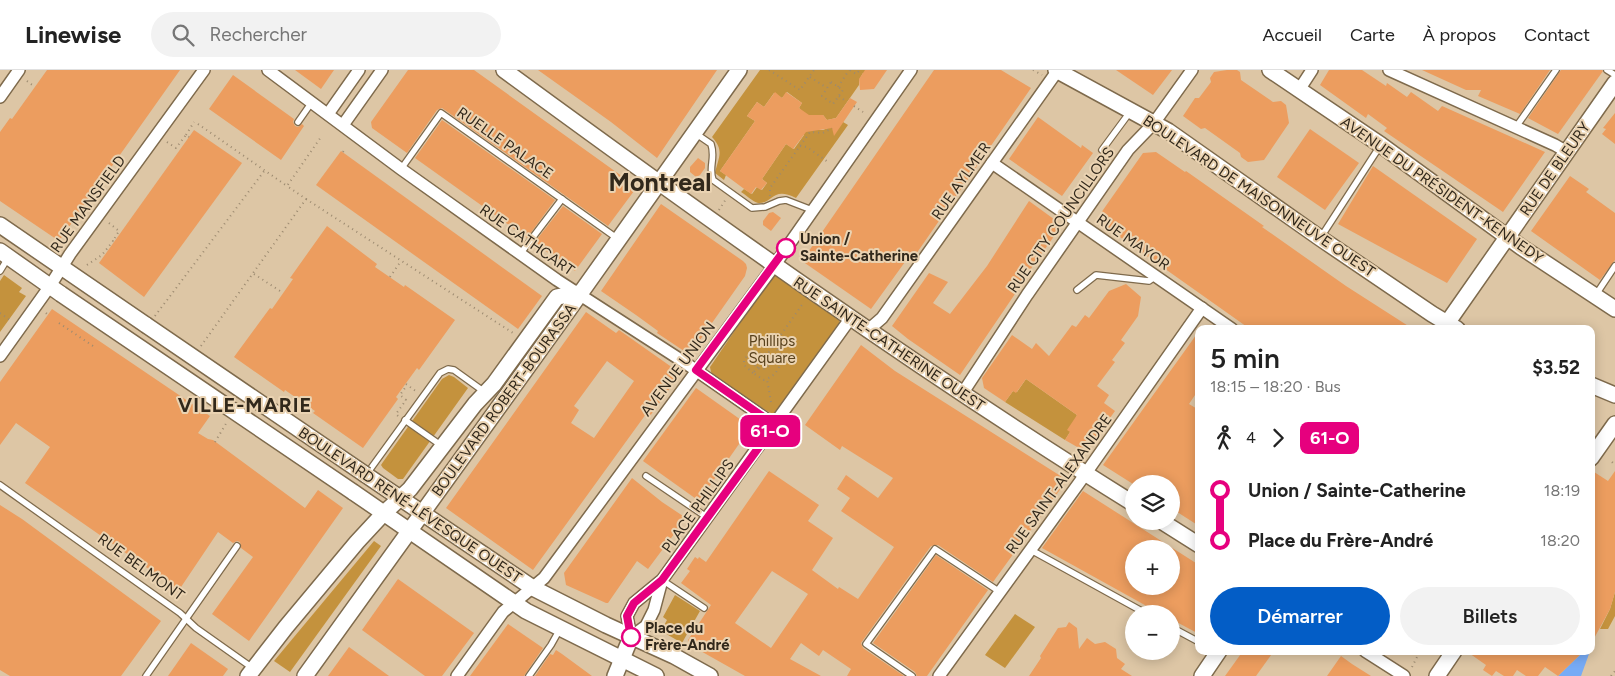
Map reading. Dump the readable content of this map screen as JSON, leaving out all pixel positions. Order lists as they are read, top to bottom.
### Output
{
  "streets": {
    "main road": [
      "RUE DE BLEURY",
      "AVENUE DU PRÉSIDENT-KENNEDY",
      "BOULEVARD DE MAISONNEUVE OUEST",
      "RUE SAINTE-CATHERINE OUEST",
      "BOULEVARD ROBERT-BOURASSA",
      "BOULEVARD RENÉ-LÉVESQUE OUEST"
    ],
    "street": [
      "RUE AYLMER",
      "RUE MANSFIELD",
      "RUE CITY COUNCILLORS",
      "RUE CATHCART",
      "RUE MAYOR",
      "AVENUE UNION",
      "RUE SAINT-ALEXANDRE",
      "PLACE PHILLIPS"
    ],
    "lane": ["RUELLE PALACE", "RUE BELMONT"]
  },
  "crossings": [
    ["RUELLE PALACE", "RUE CATHCART"],
    ["RUELLE PALACE", "BOULEVARD ROBERT-BOURASSA"],
    ["RUE DE BLEURY", "AVENUE DU PRÉSIDENT-KENNEDY"],
    ["RUE AYLMER", "BOULEVARD DE MAISONNEUVE OUEST"],
    ["RUE AYLMER", "RUE MAYOR"],
    ["RUE AYLMER", "RUE SAINTE-CATHERINE OUEST"],
    ["BOULEVARD DE MAISONNEUVE OUEST", "RUE CITY COUNCILLORS"],
    ["RUE MANSFIELD", "BOULEVARD RENÉ-LÉVESQUE OUEST"],
    ["RUE CITY COUNCILLORS", "RUE MAYOR"],
    ["RUE CITY COUNCILLORS", "RUE SAINTE-CATHERINE OUEST"],
    ["RUE CATHCART", "AVENUE UNION"],
    ["RUE CATHCART", "BOULEVARD ROBERT-BOURASSA"],
    ["RUE CATHCART", "PLACE PHILLIPS"],
    ["RUE MAYOR", "RUE SAINT-ALEXANDRE"],
    ["RUE SAINTE-CATHERINE OUEST", "AVENUE UNION"],
    ["RUE SAINTE-CATHERINE OUEST", "BOULEVARD ROBERT-BOURASSA"],
    ["RUE SAINTE-CATHERINE OUEST", "RUE SAINT-ALEXANDRE"],
    ["RUE SAINTE-CATHERINE OUEST", "PLACE PHILLIPS"],
    ["AVENUE UNION", "BOULEVARD RENÉ-LÉVESQUE OUEST"],
    ["BOULEVARD ROBERT-BOURASSA", "BOULEVARD RENÉ-LÉVESQUE OUEST"],
    ["BOULEVARD ROBERT-BOURASSA", "RUE BELMONT"]
  ],
  "districts": ["Montreal", "VILLE-MARIE"],
  "parks": ["Phillips Square"],
  "places": ["Union / Sainte-Catherine", "Place du Frère-André"],
  "lines": ["bus line 61-O"],
  "page": {
    "header": "Linewise",
    "search": "Rechercher",
    "nav": [
      "Accueil",
      "Carte",
      "À propos",
      "Contact"
    ],
    "on_map": "61-O",
    "heading": ["5 min", "18:15 – 18:20 · Bus", "$3.52"],
    "legs": ["4", "61-O"],
    "list": [
      {
        "name": "Union / Sainte-Catherine",
        "value": "18:19"
      },
      {
        "name": "Place du Frère-André",
        "value": "18:20"
      }
    ],
    "map_buttons": ["+", "−"],
    "buttons": ["Démarrer", "Billets"]
  }
}
